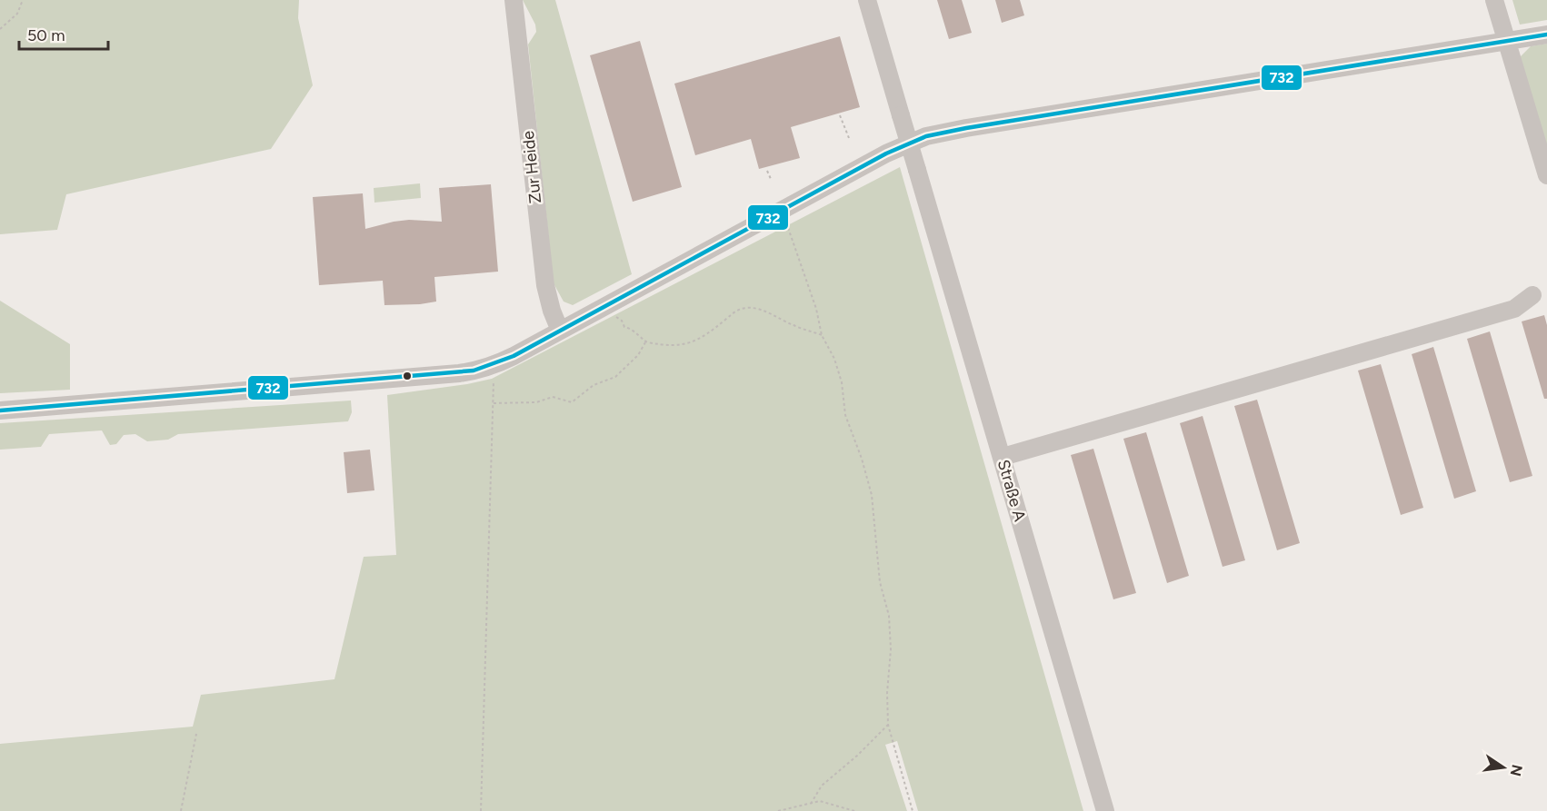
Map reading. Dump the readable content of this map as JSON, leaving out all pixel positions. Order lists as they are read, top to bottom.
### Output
{
  "streets": {
    "street": ["Zur Heide", "Straße A"]
  },
  "lines": ["transit line 732"],
  "scale_bar": "50 m",
  "north": "right"
}
